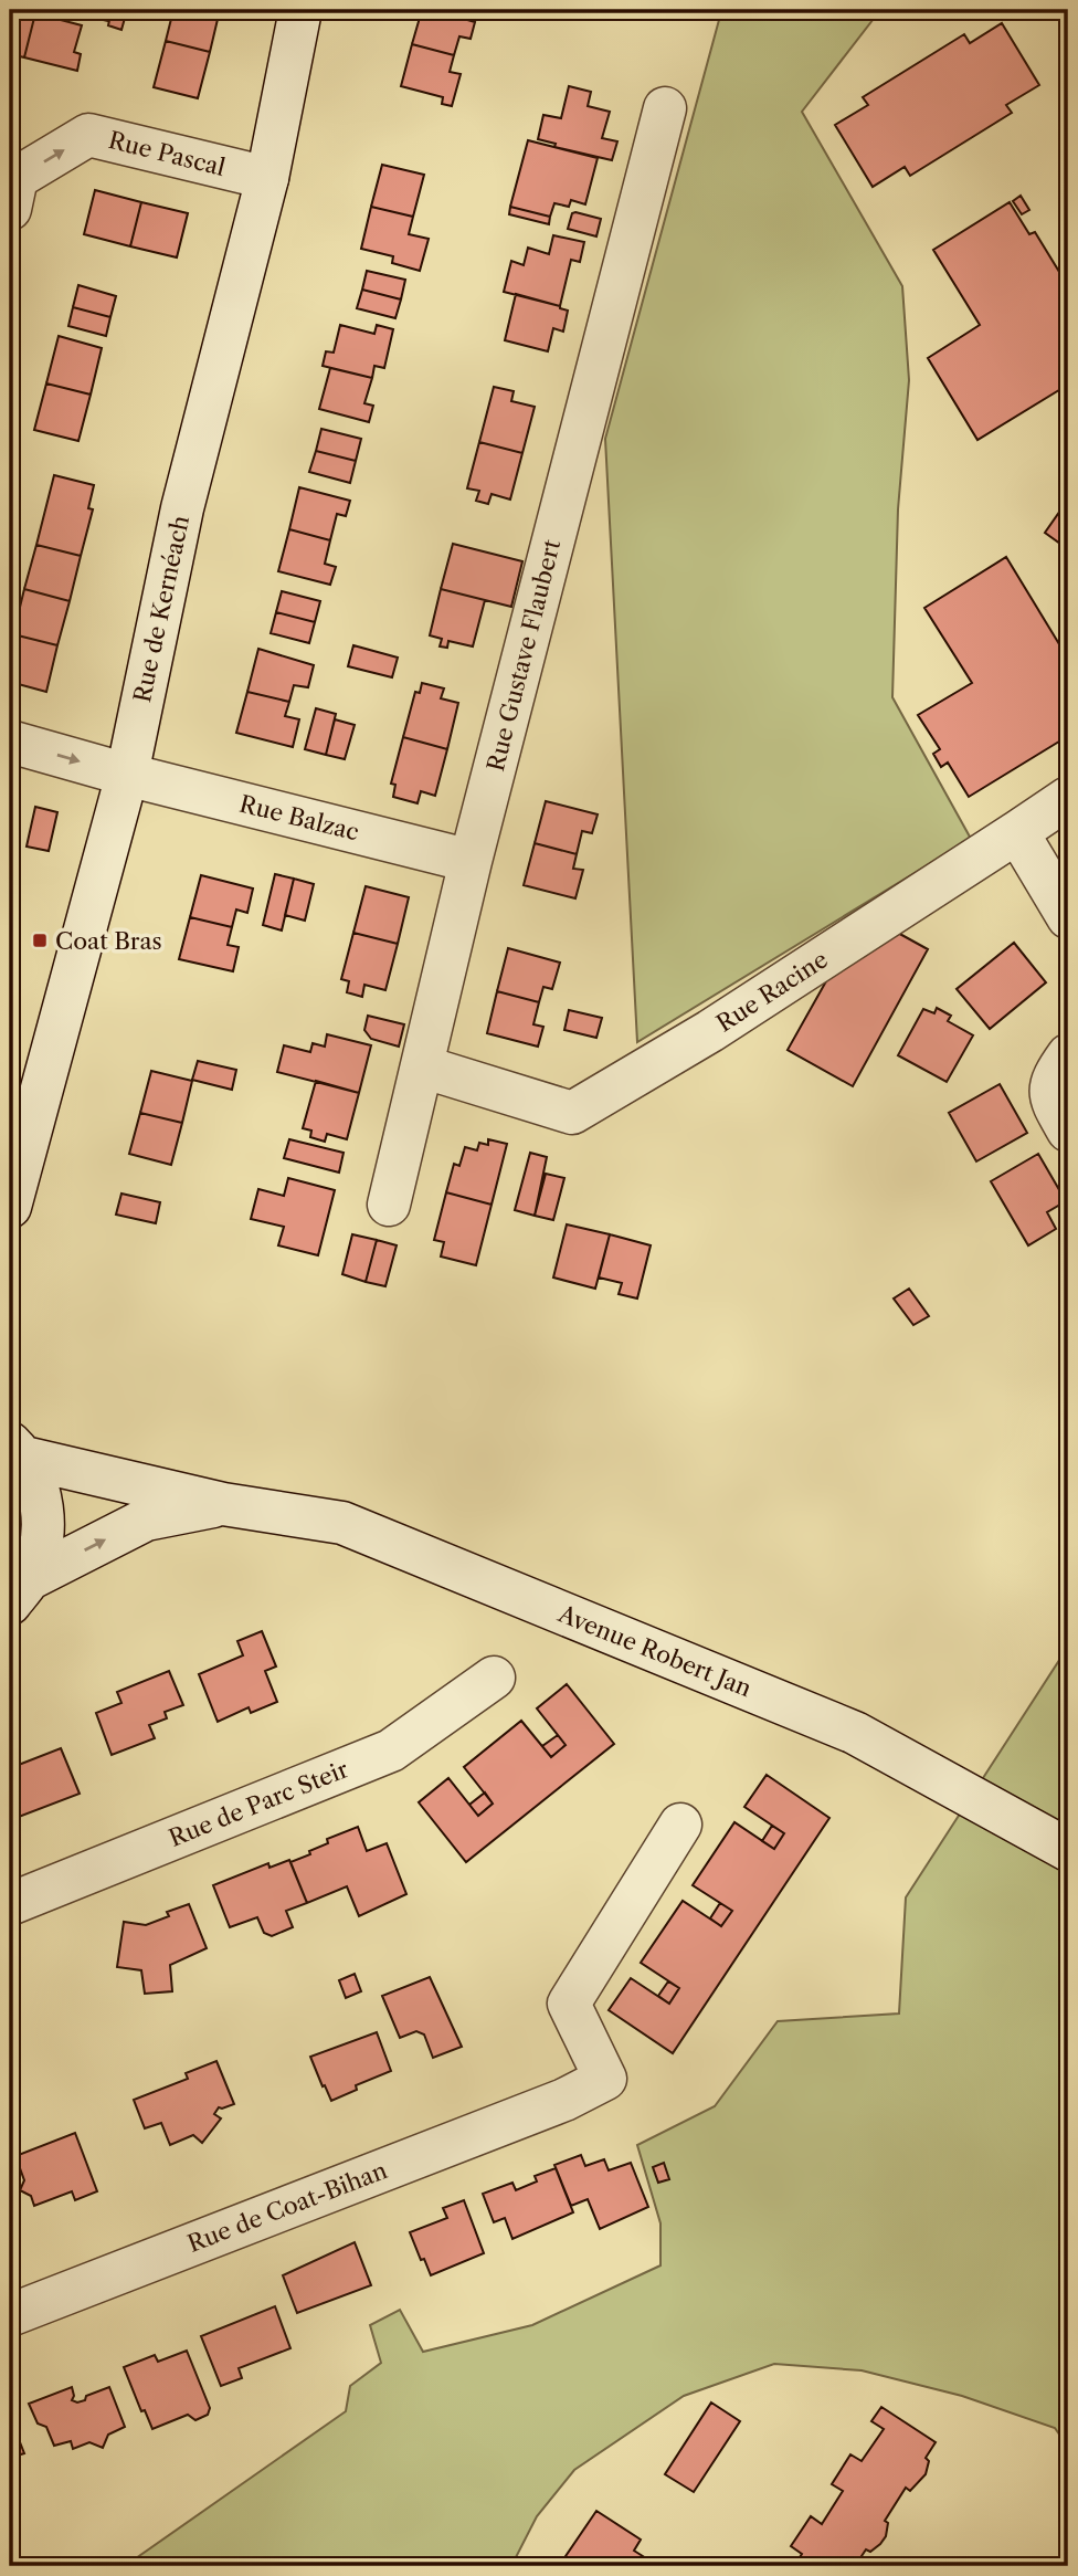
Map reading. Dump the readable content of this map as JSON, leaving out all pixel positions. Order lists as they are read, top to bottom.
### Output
{
  "streets": {
    "street": [
      "Rue Pascal",
      "Rue de Kernéach",
      "Rue Gustave Flaubert",
      "Rue Balzac",
      "Rue Racine",
      "Avenue Robert Jan",
      "Rue de Parc Steir",
      "Rue de Coat-Bihan"
    ]
  },
  "crossings": [
    ["Rue Pascal", "Rue de Kernéach"],
    ["Rue de Kernéach", "Rue Balzac"],
    ["Rue Gustave Flaubert", "Rue Balzac"],
    ["Rue Gustave Flaubert", "Rue Racine"]
  ],
  "one_way": ["Rue Pascal"],
  "places": {
    "transit": ["Coat Bras"]
  }
}
